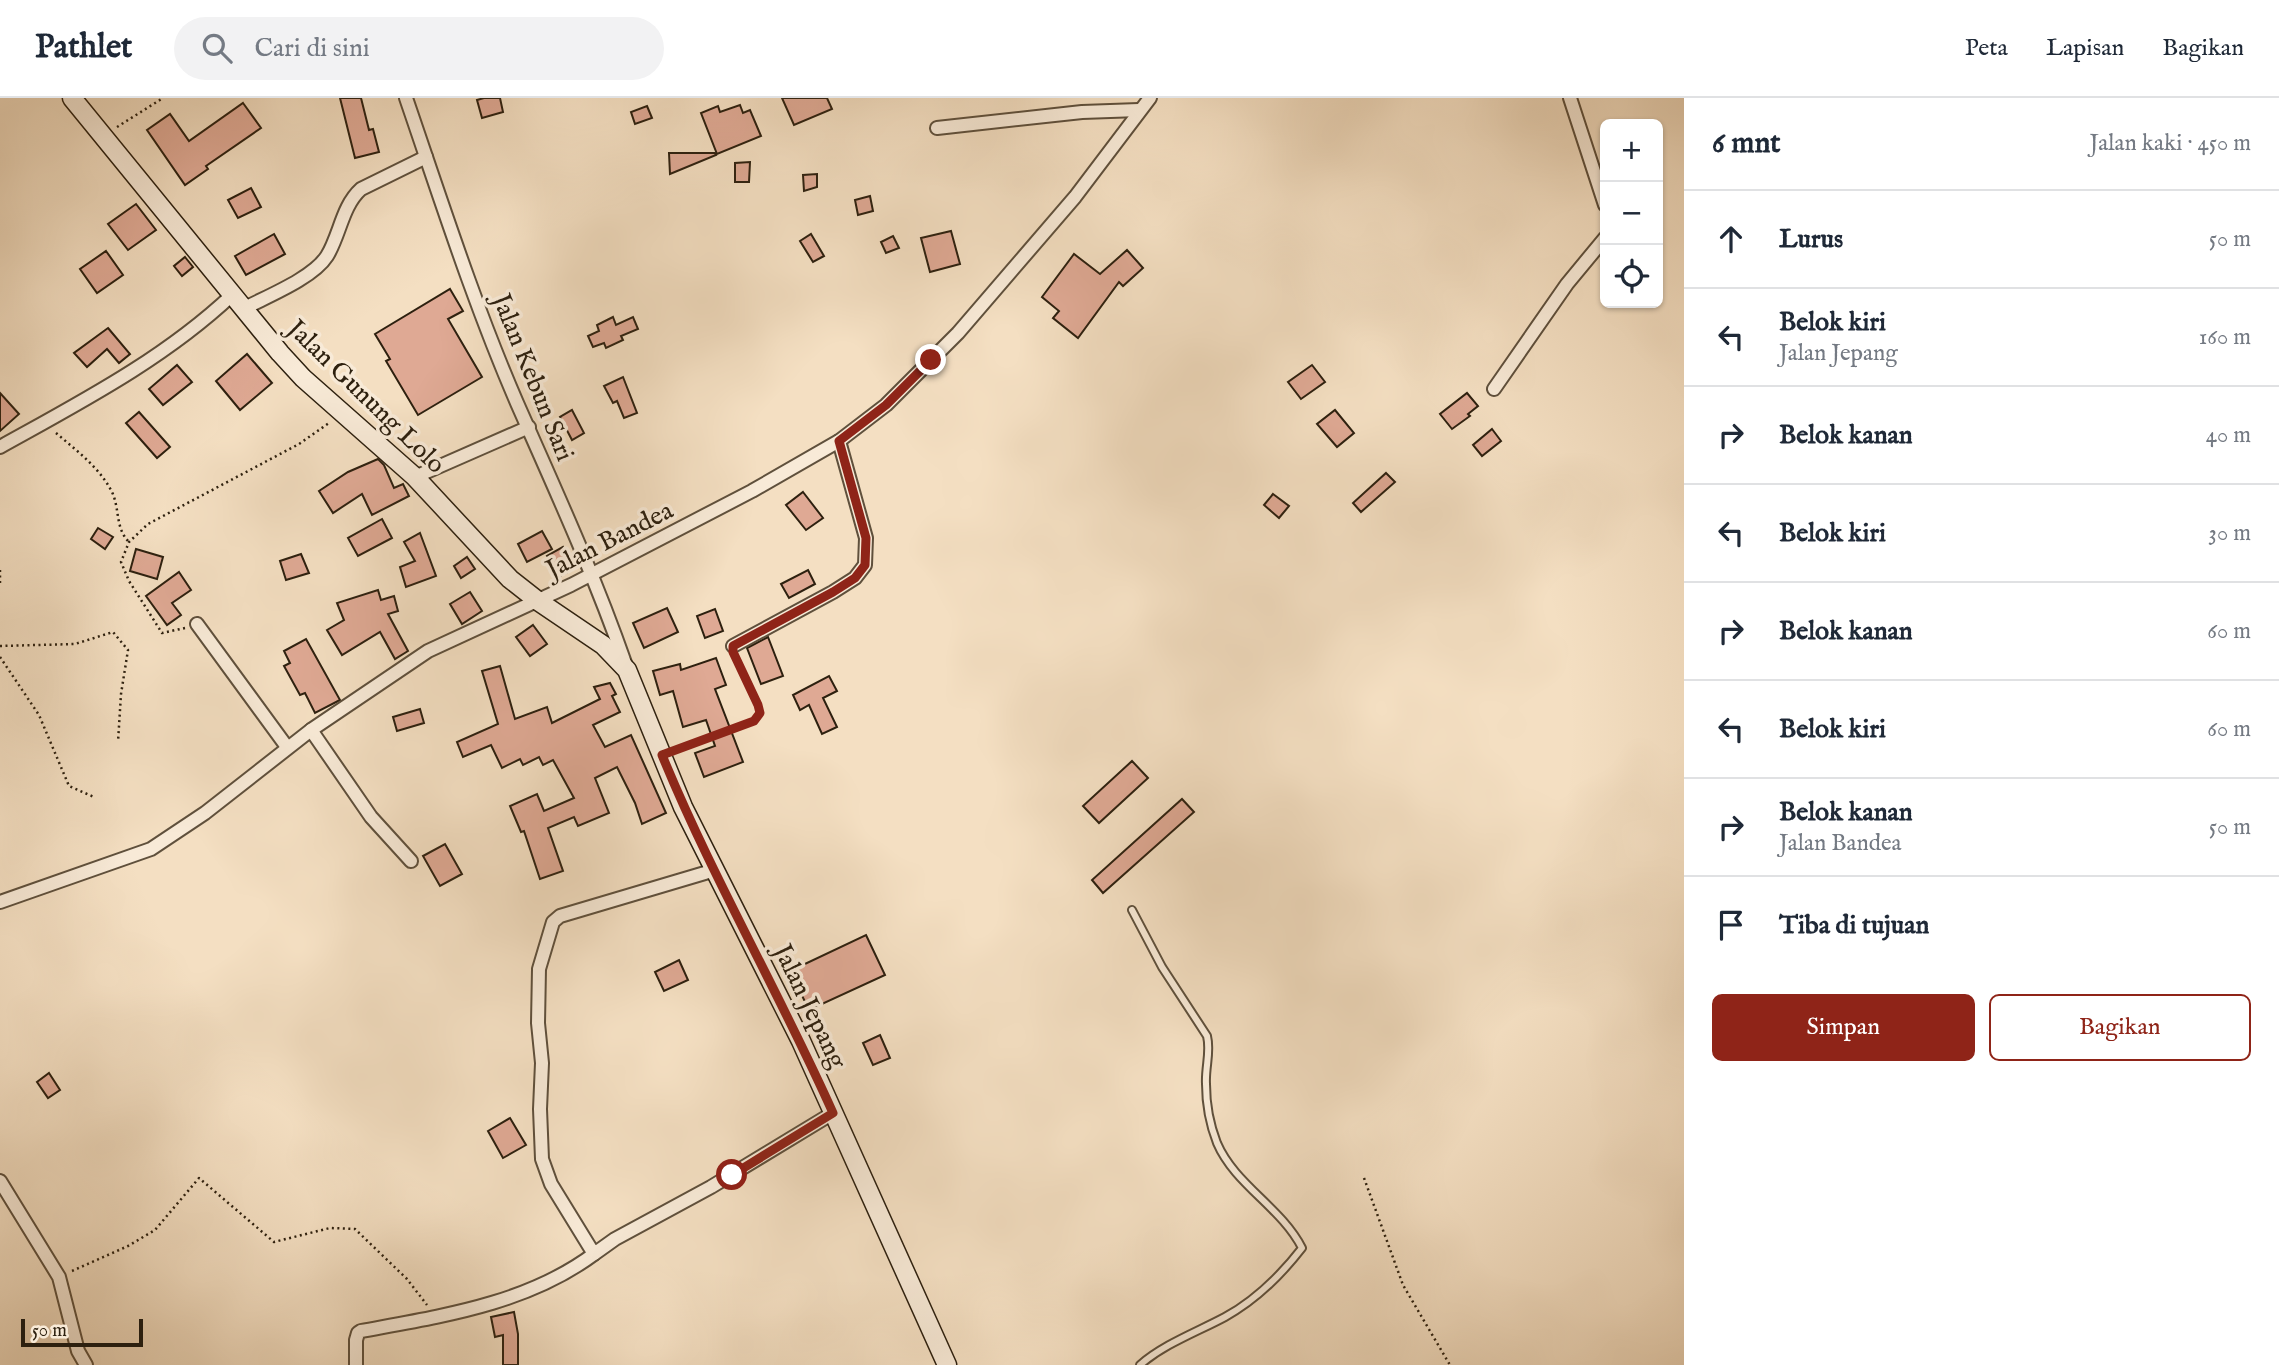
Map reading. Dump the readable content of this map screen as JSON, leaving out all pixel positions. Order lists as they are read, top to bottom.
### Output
{
  "streets": {
    "street": [
      "Jalan Kebun Sari",
      "Jalan Gunung Lolo",
      "Jalan Bandea",
      "Jalan Jepang"
    ]
  },
  "crossings": [
    ["Jalan Kebun Sari", "Jalan Gunung Lolo"],
    ["Jalan Kebun Sari", "Jalan Bandea"],
    ["Jalan Kebun Sari", "Jalan Jepang"],
    ["Jalan Gunung Lolo", "Jalan Bandea"],
    ["Jalan Gunung Lolo", "Jalan Jepang"]
  ],
  "scale_bar": "50 m",
  "page": {
    "header": "Pathlet",
    "search": "Cari di sini",
    "nav": ["Peta", "Lapisan", "Bagikan"],
    "heading": ["6 mnt", "Jalan kaki · 450 m"],
    "map_buttons": ["+", "−"],
    "list": [
      ["Lurus", "50 m"],
      ["Belok kiri", "Jalan Jepang", "160 m"],
      ["Belok kanan", "40 m"],
      ["Belok kiri", "30 m"],
      ["Belok kanan", "60 m"],
      ["Belok kiri", "60 m"],
      ["Belok kanan", "Jalan Bandea", "50 m"],
      "Tiba di tujuan"
    ],
    "buttons": ["Simpan", "Bagikan"],
    "scale": "50 m"
  }
}
